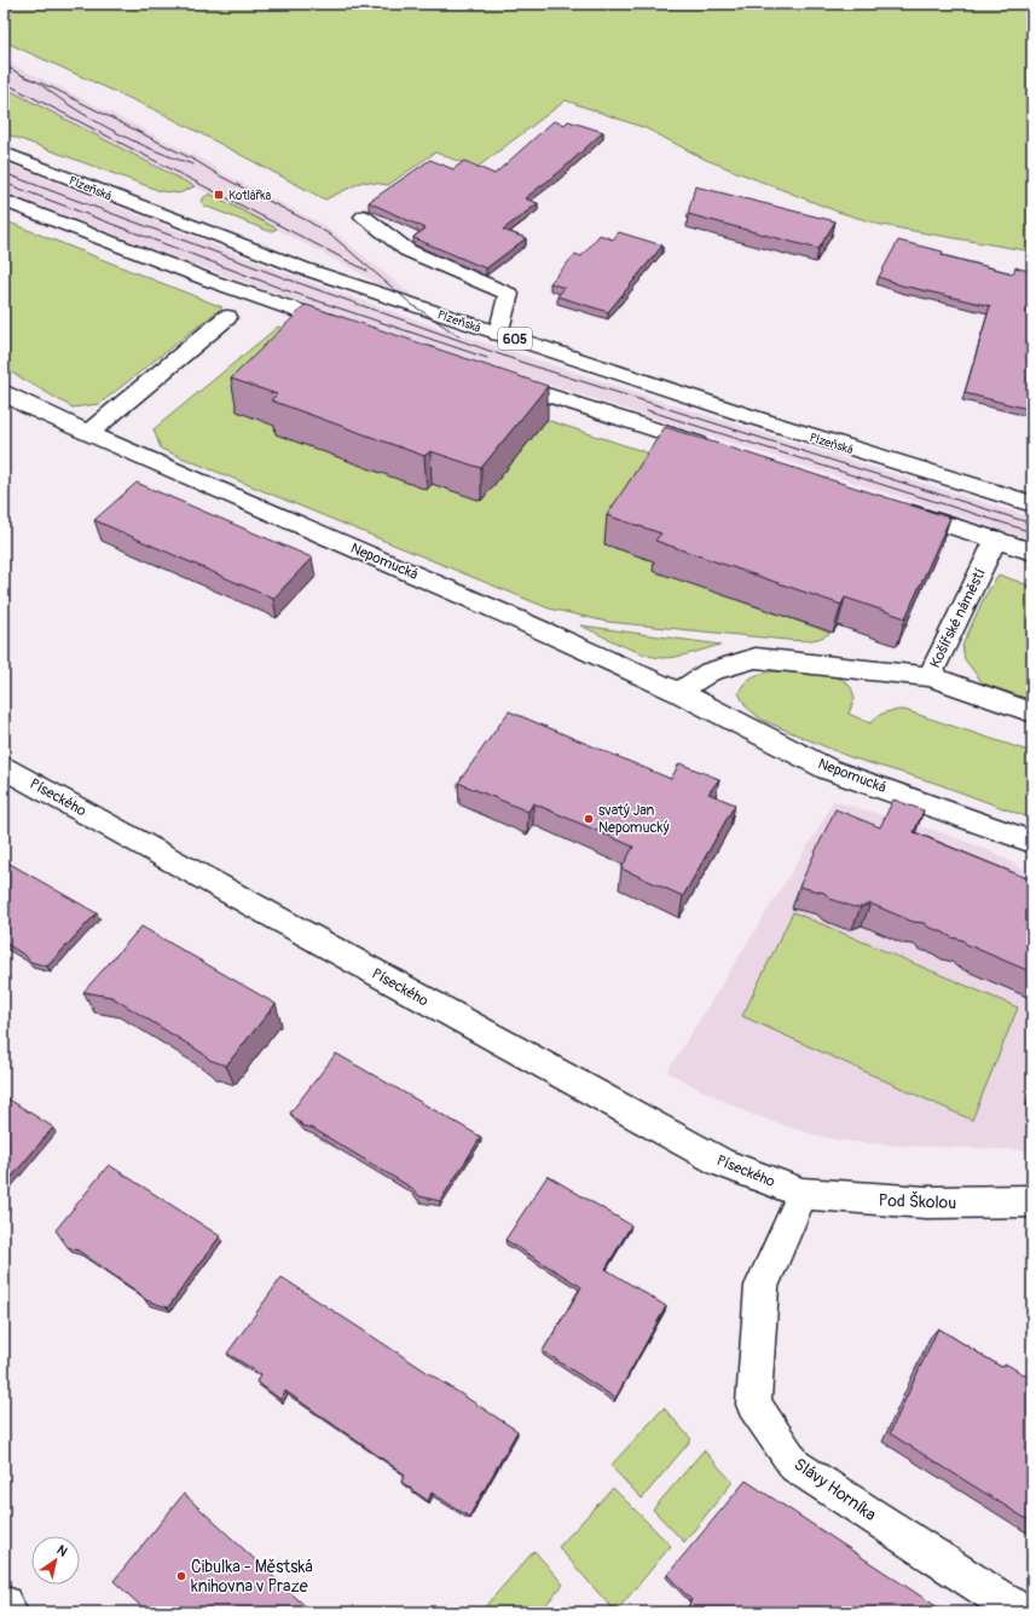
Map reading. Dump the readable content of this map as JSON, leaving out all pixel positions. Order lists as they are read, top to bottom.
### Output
{
  "streets": {
    "street": [
      "Plzeňská",
      "605",
      "Nepomucká",
      "Košířské náměstí",
      "Píseckého",
      "Pod Školou",
      "Slávy Horníka"
    ]
  },
  "crossings": [
    ["Píseckého", "Pod Školou"],
    ["Píseckého", "Slávy Horníka"],
    ["Pod Školou", "Slávy Horníka"]
  ],
  "places": {
    "transit": ["Kotlářka"],
    "other": ["svatý Jan Nepomucký", "Cibulka - Městská knihovna v Praze"]
  },
  "north": "top right"
}
